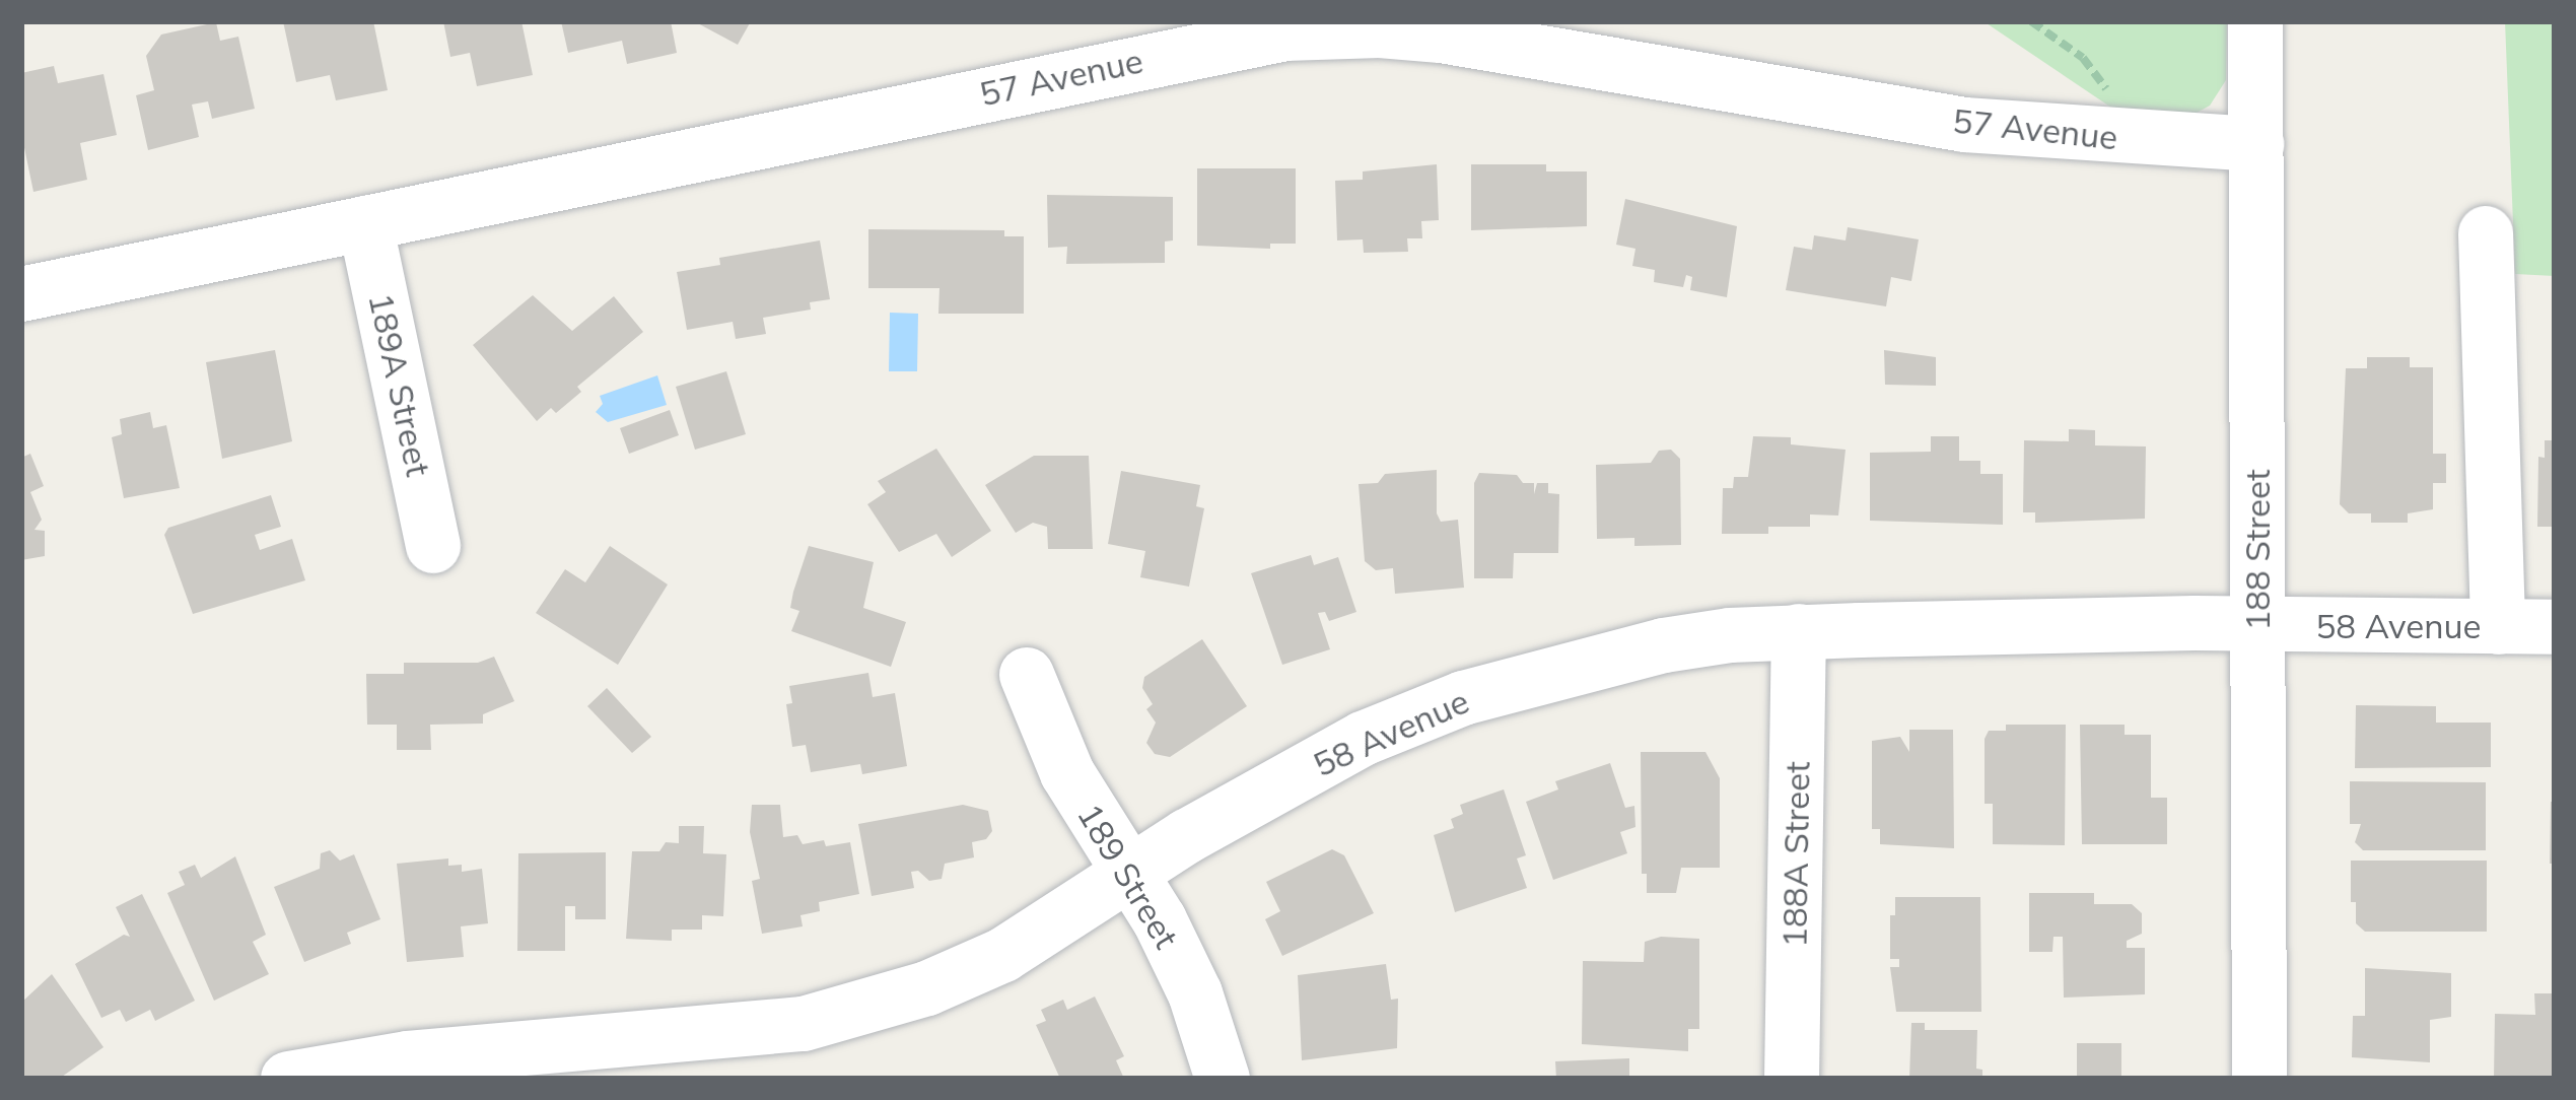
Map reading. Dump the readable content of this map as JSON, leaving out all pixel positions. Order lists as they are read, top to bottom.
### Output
{
  "streets": {
    "street": [
      "57 Avenue",
      "189A Street",
      "188 Street",
      "58 Avenue",
      "188A Street",
      "189 Street"
    ]
  },
  "crossings": [
    ["57 Avenue", "189A Street"],
    ["57 Avenue", "188 Street"],
    ["188 Street", "58 Avenue"],
    ["58 Avenue", "188A Street"],
    ["58 Avenue", "189 Street"]
  ]
}
